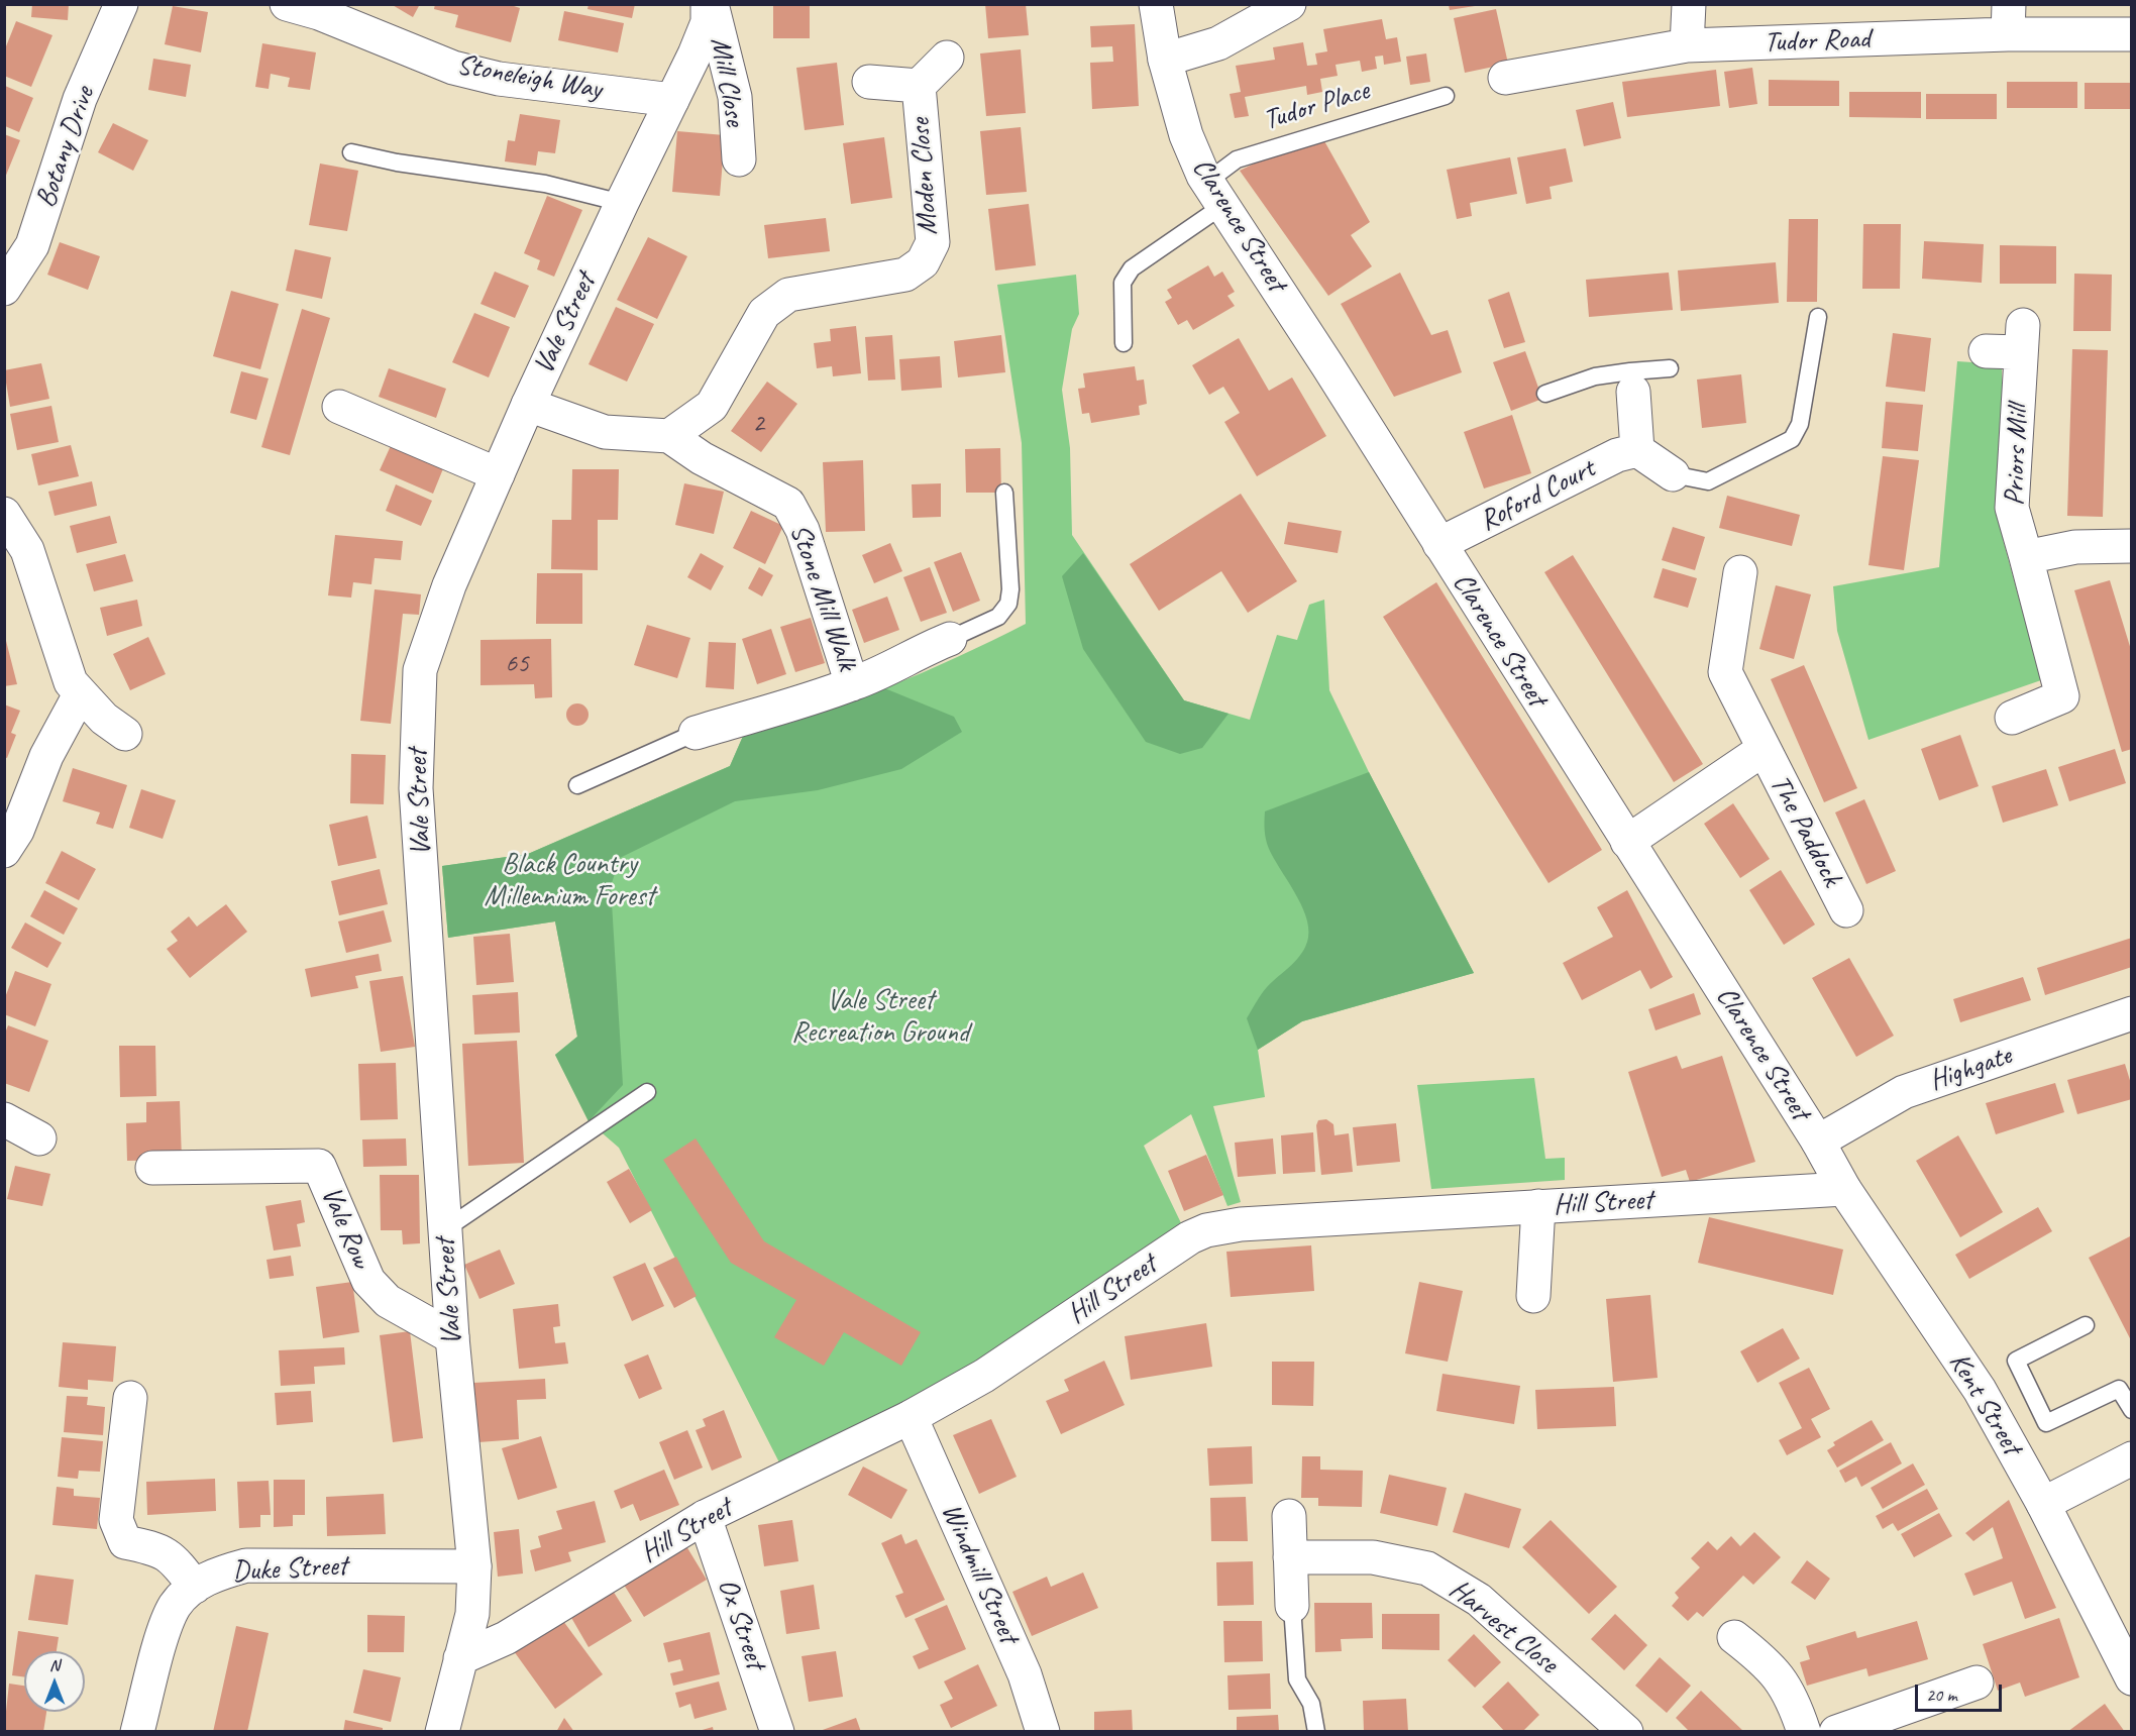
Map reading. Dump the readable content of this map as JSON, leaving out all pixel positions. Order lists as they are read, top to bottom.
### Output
{
  "streets": {
    "street": [
      "Tudor Road",
      "Stoneleigh Way",
      "Mill Close",
      "Botany Drive",
      "Moden Close",
      "Clarence Street",
      "Vale Street",
      "Priors Mill",
      "Roford Court",
      "Stone Mill Walk",
      "The Paddock",
      "Highgate",
      "Hill Street",
      "Vale Row",
      "Kent Street",
      "Duke Street",
      "Windmill Street",
      "Ox Street",
      "Harvest Close"
    ],
    "lane": ["Tudor Place"]
  },
  "crossings": [
    ["Stoneleigh Way", "Vale Street"],
    ["Mill Close", "Vale Street"],
    ["Tudor Place", "Clarence Street"],
    ["Moden Close", "Stone Mill Walk"],
    ["Clarence Street", "Roford Court"],
    ["Clarence Street", "The Paddock"],
    ["Clarence Street", "Highgate"],
    ["Clarence Street", "Kent Street"],
    ["Vale Street", "Hill Street"],
    ["Vale Street", "Vale Row"],
    ["Vale Street", "Duke Street"],
    ["Highgate", "Kent Street"],
    ["Hill Street", "Kent Street"],
    ["Hill Street", "Windmill Street"],
    ["Hill Street", "Ox Street"]
  ],
  "parks": ["Black Country Millennium Forest", "Vale Street Recreation Ground"],
  "house_numbers": ["2", "65"],
  "scale_bar": "20 m",
  "north": "top"
}
